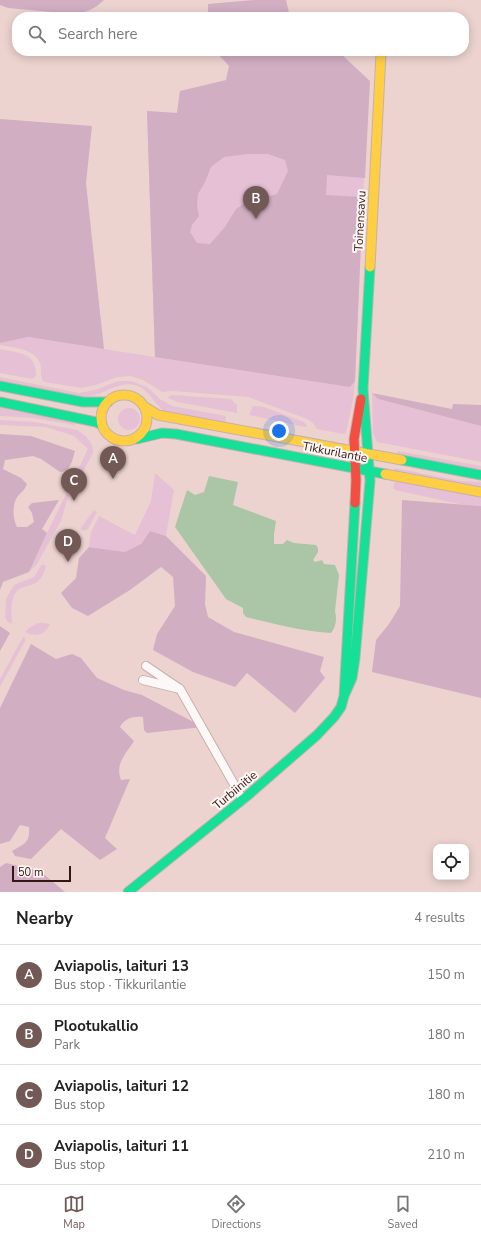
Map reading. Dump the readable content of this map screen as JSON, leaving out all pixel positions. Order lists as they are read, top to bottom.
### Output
{
  "streets": {
    "street": ["Toinensavu", "Tikkurilantie", "Turbiinitie"]
  },
  "crossings": [
    ["Toinensavu", "Tikkurilantie"],
    ["Toinensavu", "Turbiinitie"],
    ["Tikkurilantie", "Turbiinitie"]
  ],
  "scale_bar": "50 m",
  "page": {
    "search": "Search here",
    "pins": [
      "B",
      "A",
      "C",
      "D"
    ],
    "scale": "50 m",
    "heading": ["Nearby", "4 results"],
    "list": [
      {
        "mark": "A",
        "name": "Aviapolis, laituri 13",
        "note": "Bus stop · Tikkurilantie",
        "value": "150 m"
      },
      {
        "mark": "B",
        "name": "Plootukallio",
        "note": "Park",
        "value": "180 m"
      },
      {
        "mark": "C",
        "name": "Aviapolis, laituri 12",
        "note": "Bus stop",
        "value": "180 m"
      },
      {
        "mark": "D",
        "name": "Aviapolis, laituri 11",
        "note": "Bus stop",
        "value": "210 m"
      }
    ],
    "nav": ["Map", "Directions", "Saved"]
  }
}
